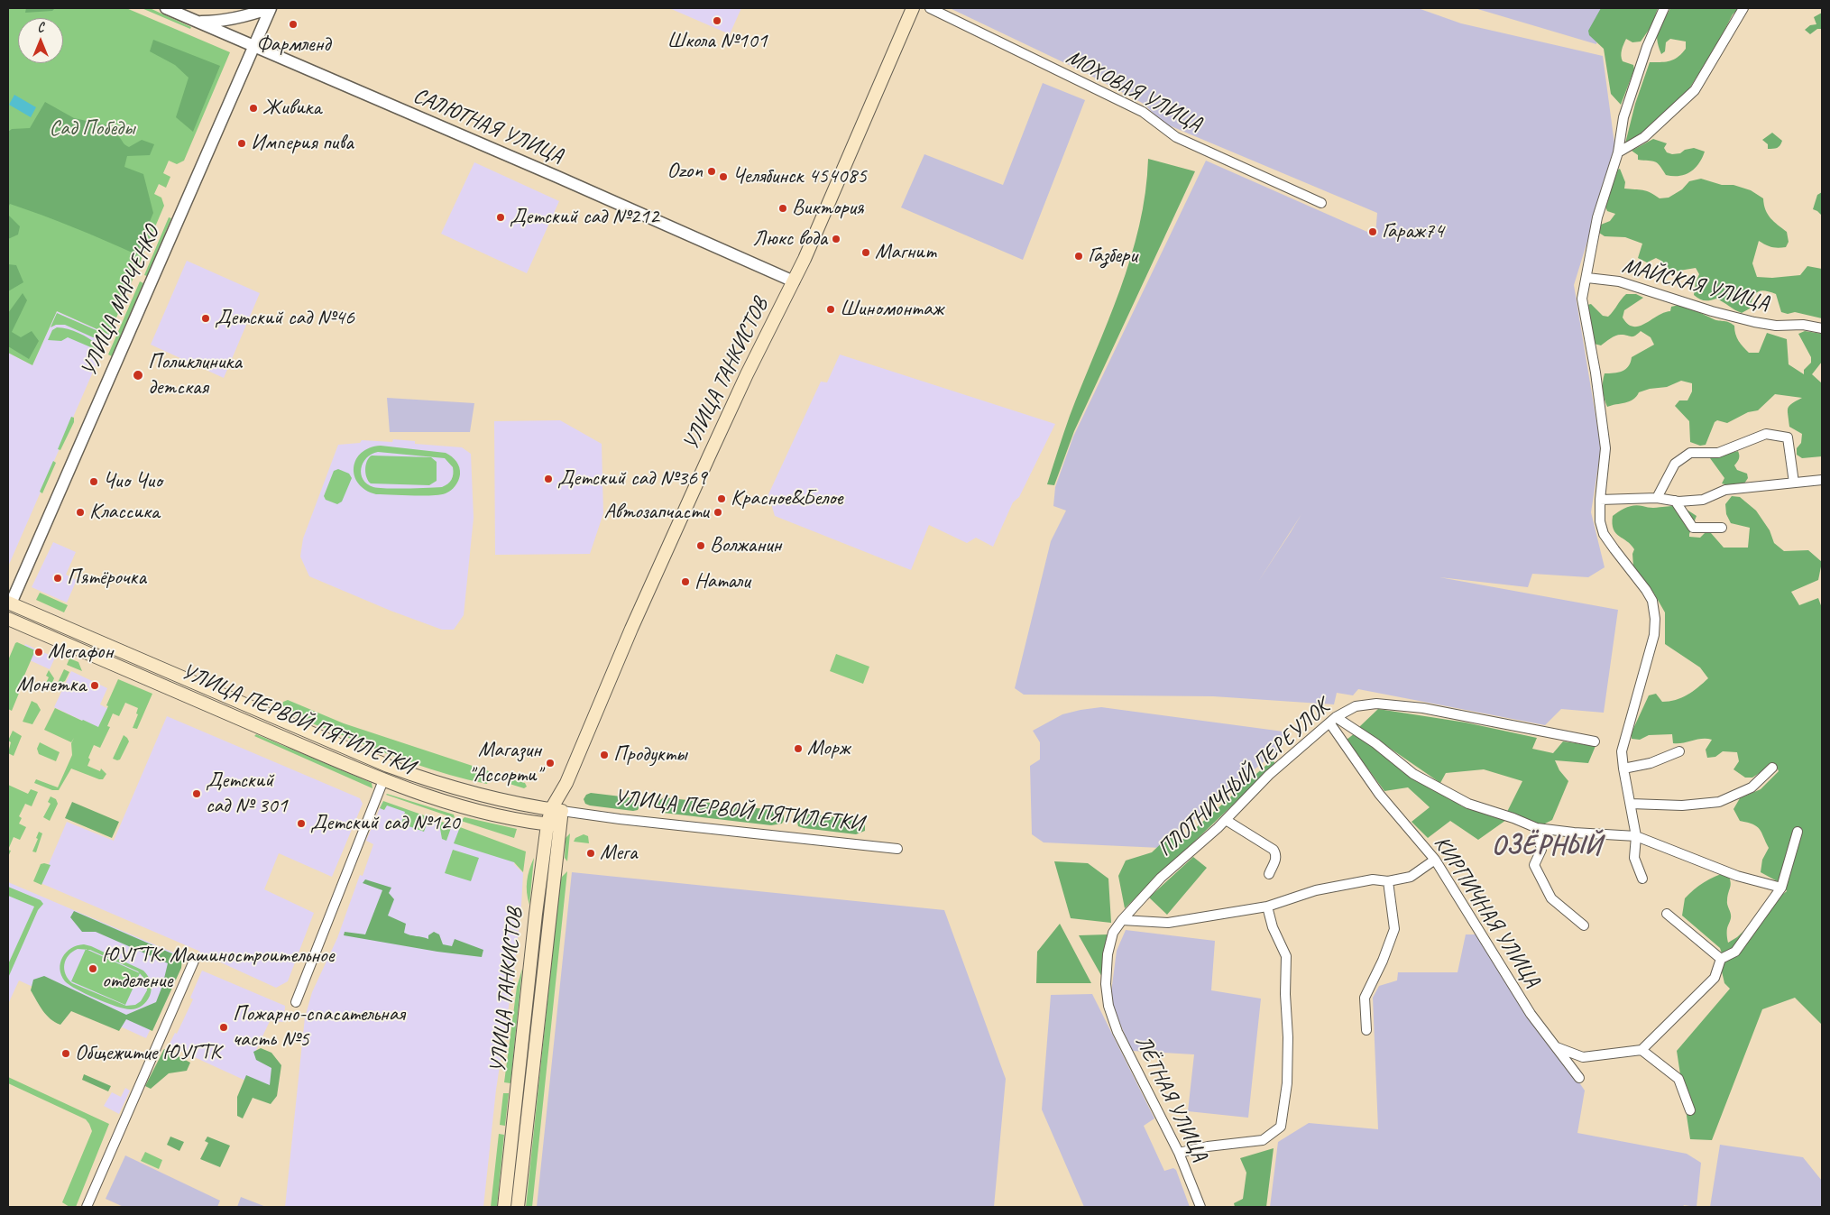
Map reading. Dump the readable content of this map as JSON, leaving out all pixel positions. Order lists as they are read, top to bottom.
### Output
{
  "streets": {
    "main road": ["УЛИЦА ТАНКИСТОВ", "УЛИЦА ПЕРВОЙ ПЯТИЛЕТКИ"],
    "street": [
      "МОХОВАЯ УЛИЦА",
      "САЛЮТНАЯ УЛИЦА",
      "МАЙСКАЯ УЛИЦА",
      "УЛИЦА МАРЧЕНКО",
      "ПЛОТНИЧНЫЙ ПЕРЕУЛОК",
      "КИРПИЧНАЯ УЛИЦА",
      "ЛЁТНАЯ УЛИЦА"
    ]
  },
  "crossings": [
    ["САЛЮТНАЯ УЛИЦА", "УЛИЦА МАРЧЕНКО"],
    ["САЛЮТНАЯ УЛИЦА", "УЛИЦА ТАНКИСТОВ"],
    ["УЛИЦА МАРЧЕНКО", "УЛИЦА ПЕРВОЙ ПЯТИЛЕТКИ"],
    ["УЛИЦА ТАНКИСТОВ", "УЛИЦА ПЕРВОЙ ПЯТИЛЕТКИ"],
    ["ПЛОТНИЧНЫЙ ПЕРЕУЛОК", "КИРПИЧНАЯ УЛИЦА"],
    ["ПЛОТНИЧНЫЙ ПЕРЕУЛОК", "ЛЁТНАЯ УЛИЦА"]
  ],
  "districts": ["ОЗЁРНЫЙ"],
  "parks": ["Сад Победы"],
  "places": [
    "Школа №101",
    "Фармленд",
    "Живика",
    "Империя пива",
    "Ozon",
    "Челябинск 454085",
    "Виктория",
    "Детский сад №212",
    "Гараж74",
    "Люкс вода",
    "Магнит",
    "Газбери",
    "Шиномонтаж",
    "Детский сад №46",
    "Поликлиника детская",
    "Детский сад №369",
    "Чио Чио",
    "Красное&Белое",
    "Классика",
    "Автозапчасти",
    "Волжанин",
    "Пятёрочка",
    "Натали",
    "Мегафон",
    "Монетка",
    "Морж",
    "Продукты",
    "Магазин \"Ассорти\"",
    "Детский сад № 301",
    "Детский сад №120",
    "Мега",
    "ЮУГТК. Машиностроительное отделение",
    "Пожарно-спасательная часть №5",
    "Общежитие ЮУГТК"
  ],
  "north": "top"
}
